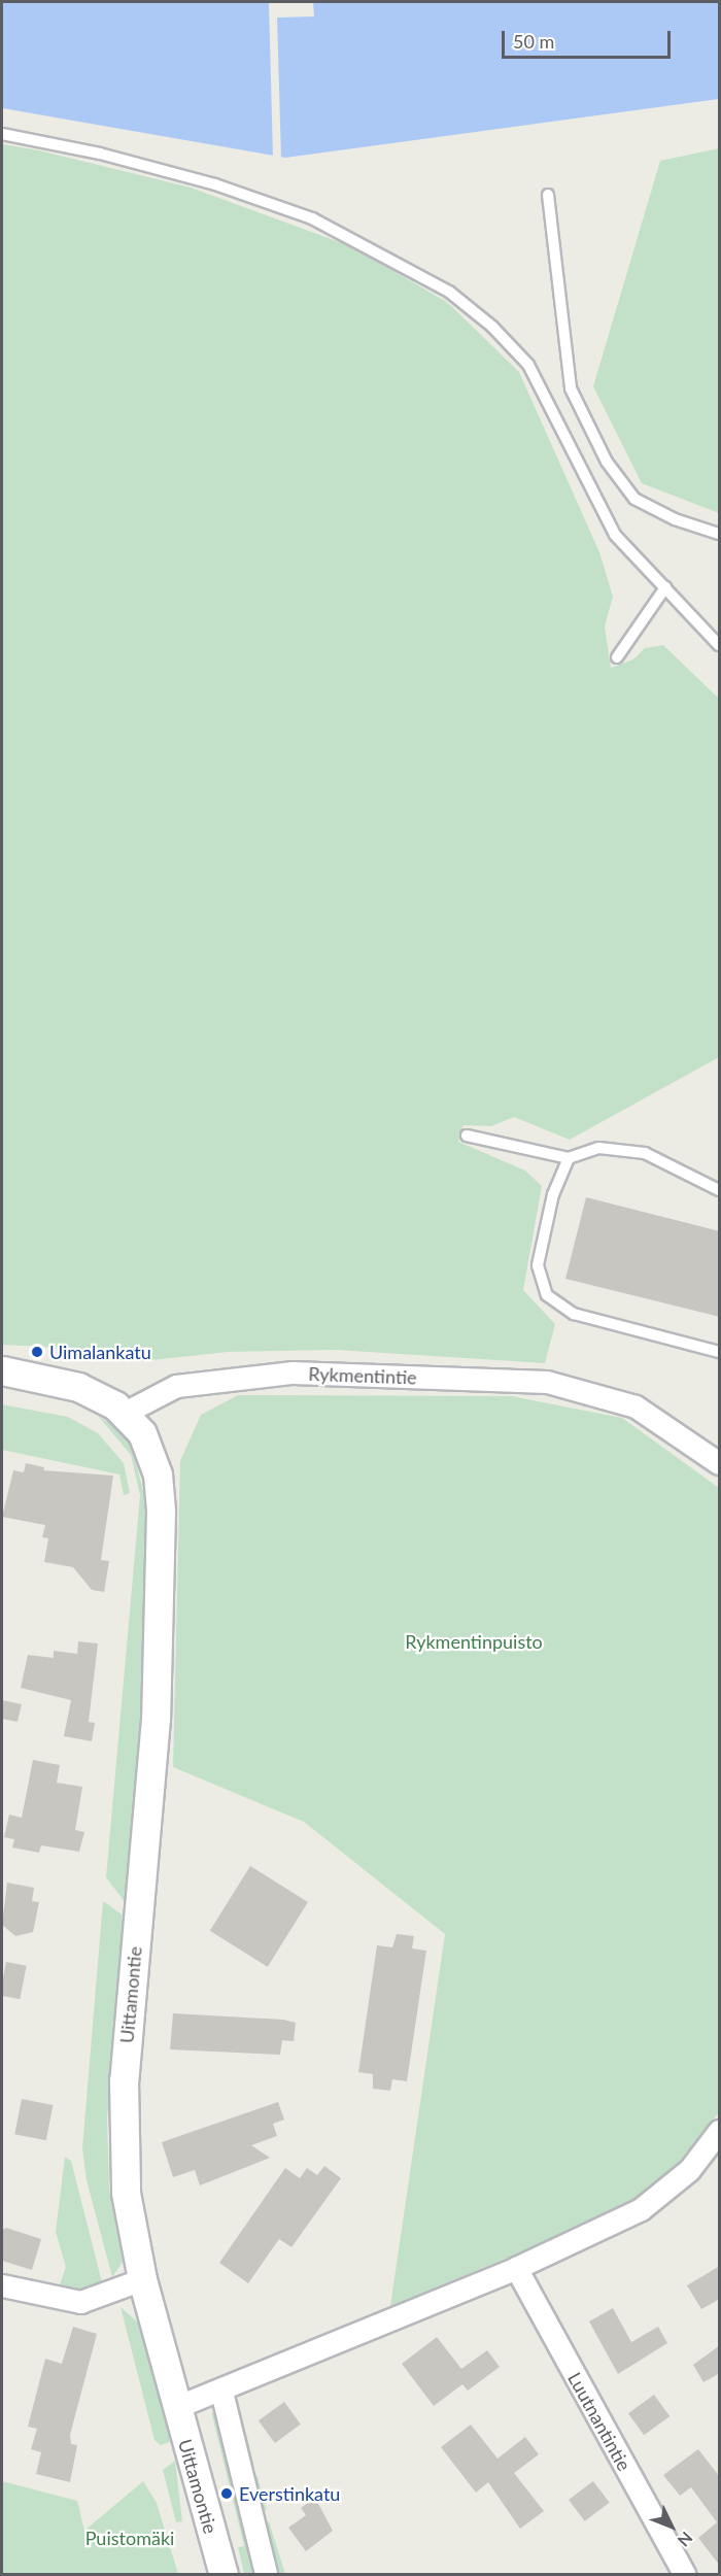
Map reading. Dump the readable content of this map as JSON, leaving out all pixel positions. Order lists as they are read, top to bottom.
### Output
{
  "streets": {
    "street": ["Rykmentintie", "Uittamontie", "Luutnantintie"]
  },
  "crossings": [
    ["Rykmentintie", "Uittamontie"]
  ],
  "parks": ["Rykmentinpuisto", "Puistomäki"],
  "places": ["Uimalankatu", "Everstinkatu"],
  "scale_bar": "50 m",
  "north": "bottom right"
}
